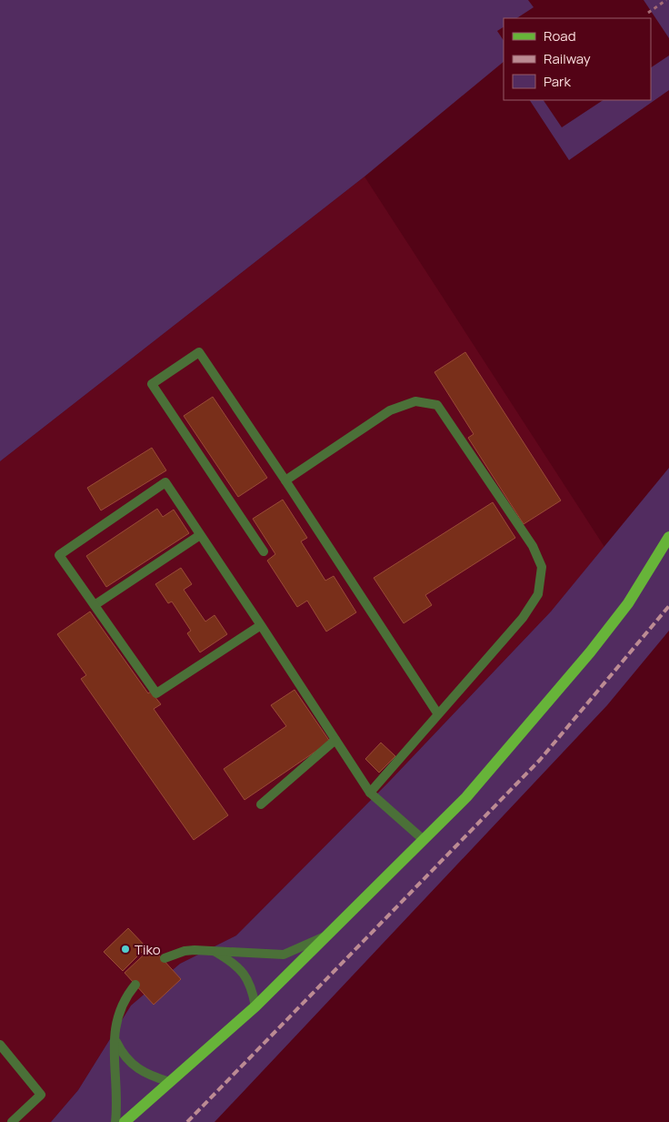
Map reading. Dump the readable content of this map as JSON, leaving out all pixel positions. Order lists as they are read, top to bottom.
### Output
{
  "places": ["Tiko"],
  "legend": ["Road", "Railway", "Park"]
}
